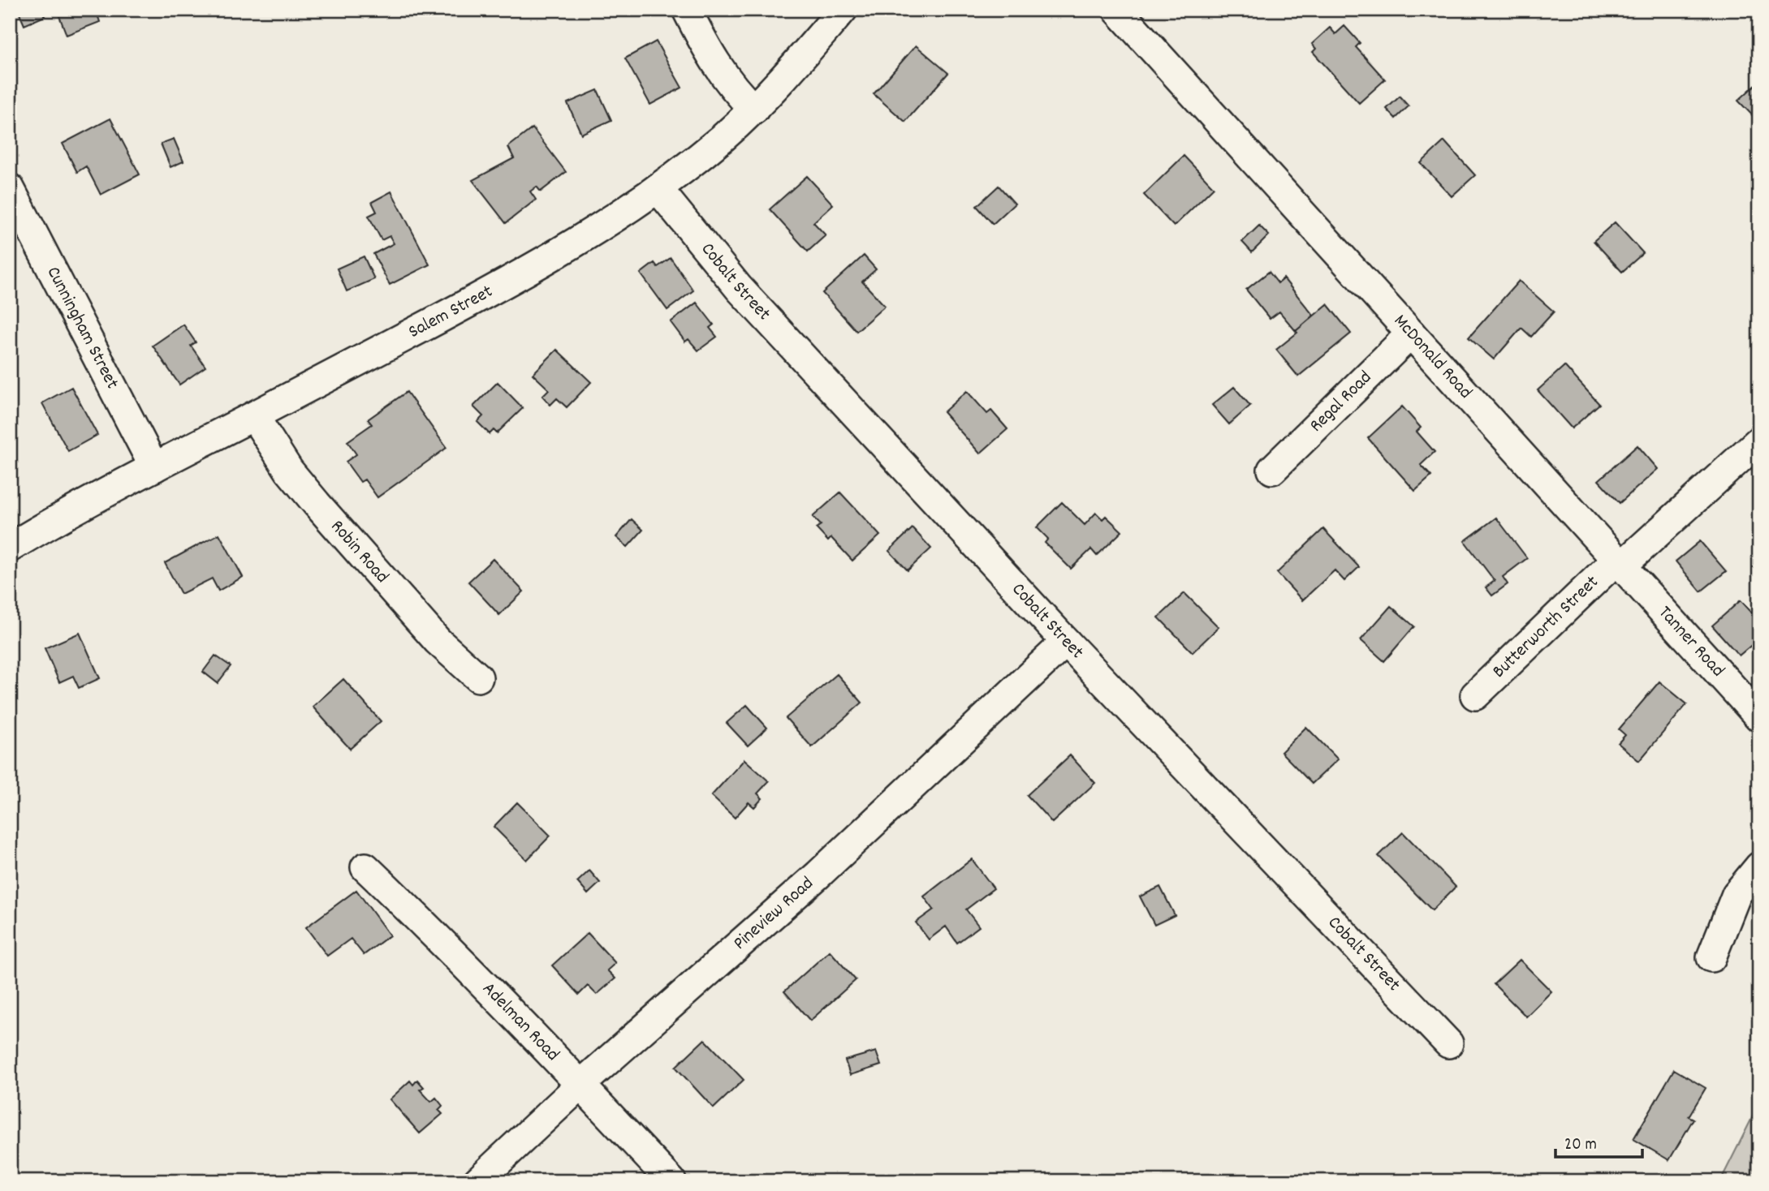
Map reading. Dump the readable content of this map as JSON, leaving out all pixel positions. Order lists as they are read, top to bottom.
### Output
{
  "streets": {
    "street": [
      "Cobalt Street",
      "Salem Street",
      "Cunningham Street",
      "McDonald Road",
      "Regal Road",
      "Robin Road",
      "Butterworth Street",
      "Tanner Road",
      "Pineview Road",
      "Adelman Road"
    ]
  },
  "crossings": [
    ["Cobalt Street", "Salem Street"],
    ["Cobalt Street", "Pineview Road"],
    ["Salem Street", "Cunningham Street"],
    ["Salem Street", "Robin Road"],
    ["McDonald Road", "Regal Road"],
    ["McDonald Road", "Butterworth Street"],
    ["McDonald Road", "Tanner Road"],
    ["Butterworth Street", "Tanner Road"],
    ["Pineview Road", "Adelman Road"]
  ],
  "scale_bar": "20 m"
}
